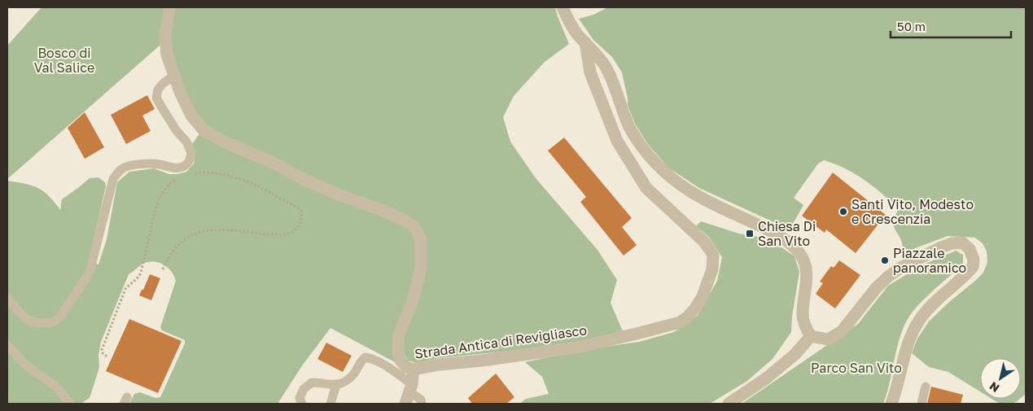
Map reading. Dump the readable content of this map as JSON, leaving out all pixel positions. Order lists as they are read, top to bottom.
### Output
{
  "streets": {
    "street": ["Strada Antica di Revigliasco"]
  },
  "parks": ["Bosco di Val Salice", "Parco San Vito"],
  "places": {
    "other": ["Santi Vito, Modesto e Crescenzia", "Piazzale panoramico"],
    "transit": ["Chiesa Di San Vito"]
  },
  "scale_bar": "50 m",
  "north": "bottom left"
}
